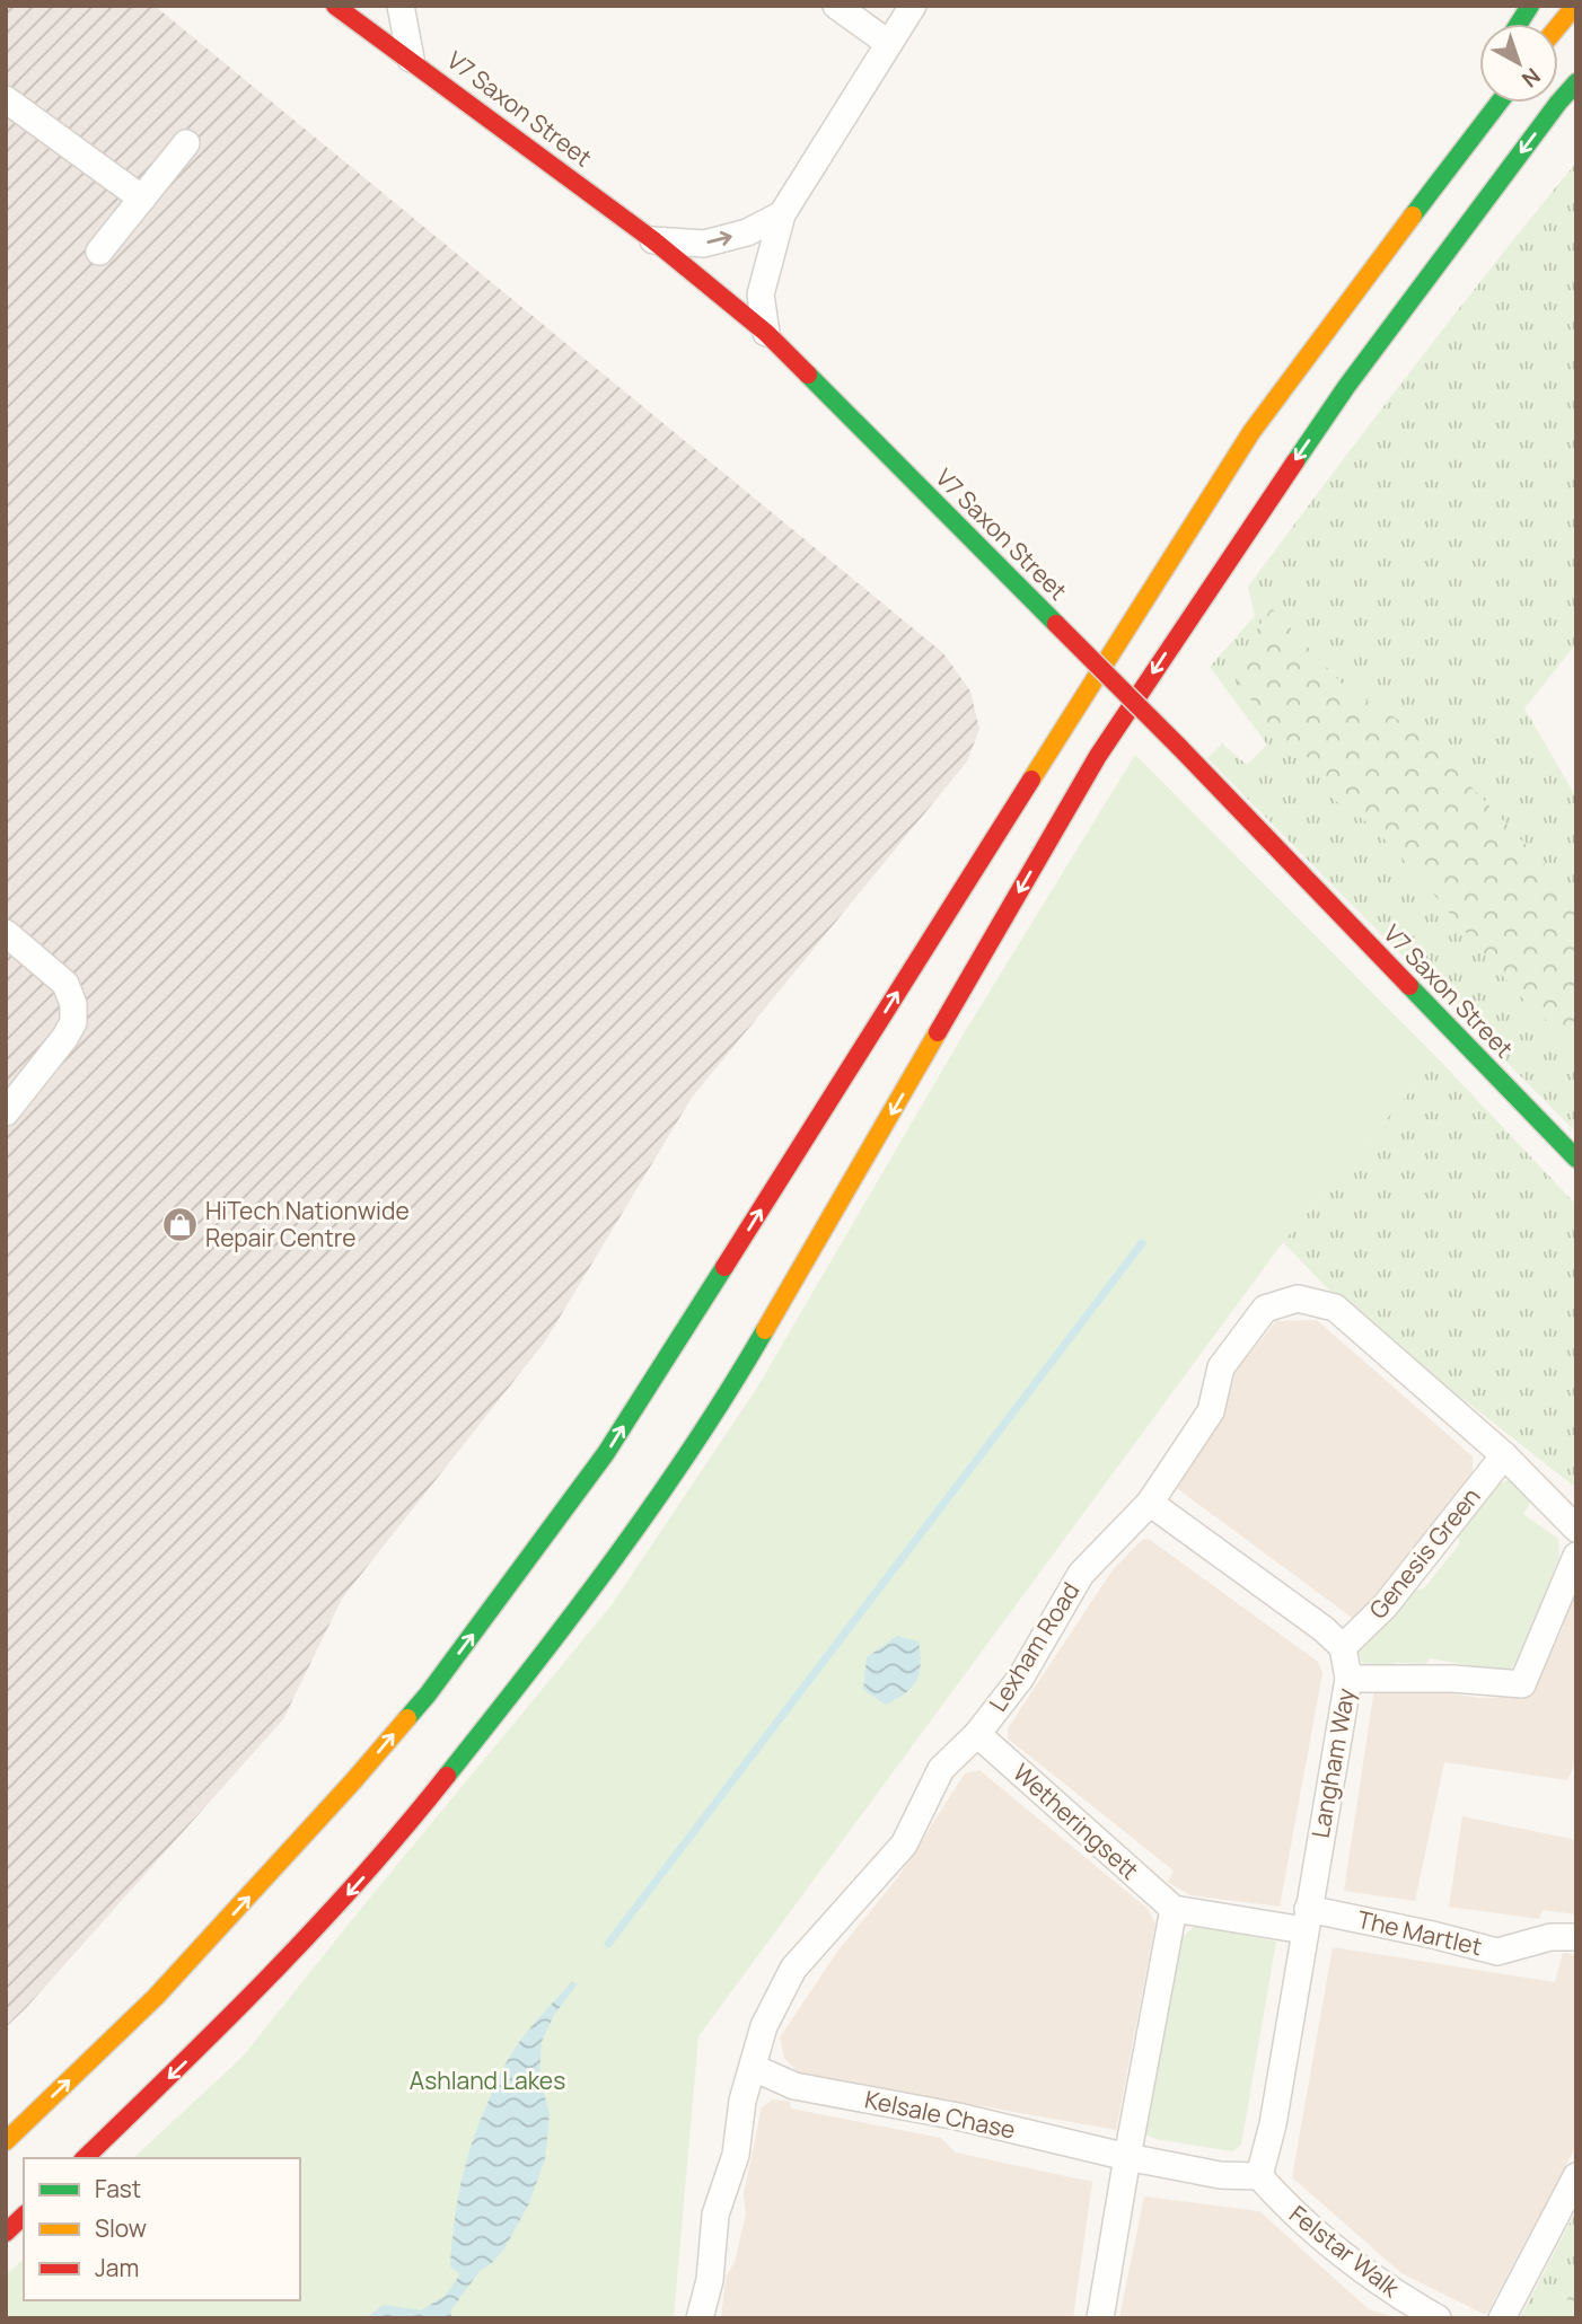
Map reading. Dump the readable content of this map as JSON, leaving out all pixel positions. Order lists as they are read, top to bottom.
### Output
{
  "streets": {
    "main road": ["V7 Saxon Street"],
    "street": [
      "Genesis Green",
      "Lexham Road",
      "Langham Way",
      "Wetheringsett",
      "The Martlet",
      "Kelsale Chase",
      "Felstar Walk"
    ]
  },
  "crossings": [
    ["Genesis Green", "Lexham Road"],
    ["Genesis Green", "Langham Way"],
    ["Lexham Road", "Wetheringsett"],
    ["Lexham Road", "Kelsale Chase"],
    ["Langham Way", "The Martlet"],
    ["Langham Way", "Felstar Walk"]
  ],
  "parks": ["Ashland Lakes"],
  "places": {
    "shop": ["HiTech Nationwide Repair Centre"]
  },
  "legend": ["Fast", "Slow", "Jam"],
  "north": "bottom right"
}
